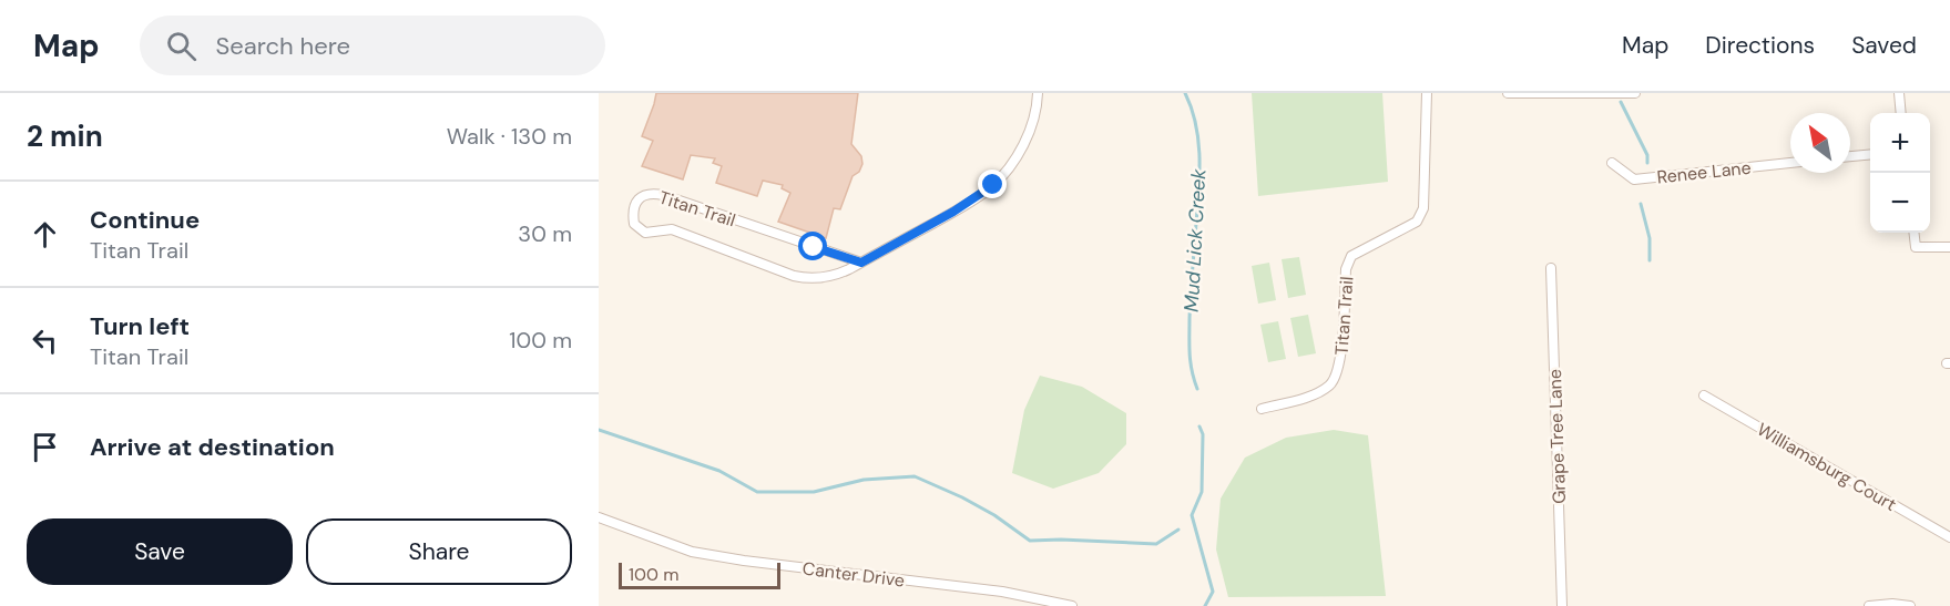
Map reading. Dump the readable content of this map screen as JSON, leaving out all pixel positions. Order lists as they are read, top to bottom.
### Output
{
  "streets": {
    "street": [
      "Renee Lane",
      "Titan Trail",
      "Grape Tree Lane",
      "Williamsburg Court",
      "Canter Drive"
    ]
  },
  "water": ["Mud Lick Creek"],
  "scale_bar": "100 m",
  "north": "top left",
  "page": {
    "header": "Map",
    "search": "Search here",
    "nav": ["Map", "Directions", "Saved"],
    "heading": ["2 min", "Walk · 130 m"],
    "map_buttons": ["+", "−"],
    "list": [
      ["Continue", "Titan Trail", "30 m"],
      ["Turn left", "Titan Trail", "100 m"],
      "Arrive at destination"
    ],
    "buttons": ["Save", "Share"],
    "scale": "100 m"
  }
}
